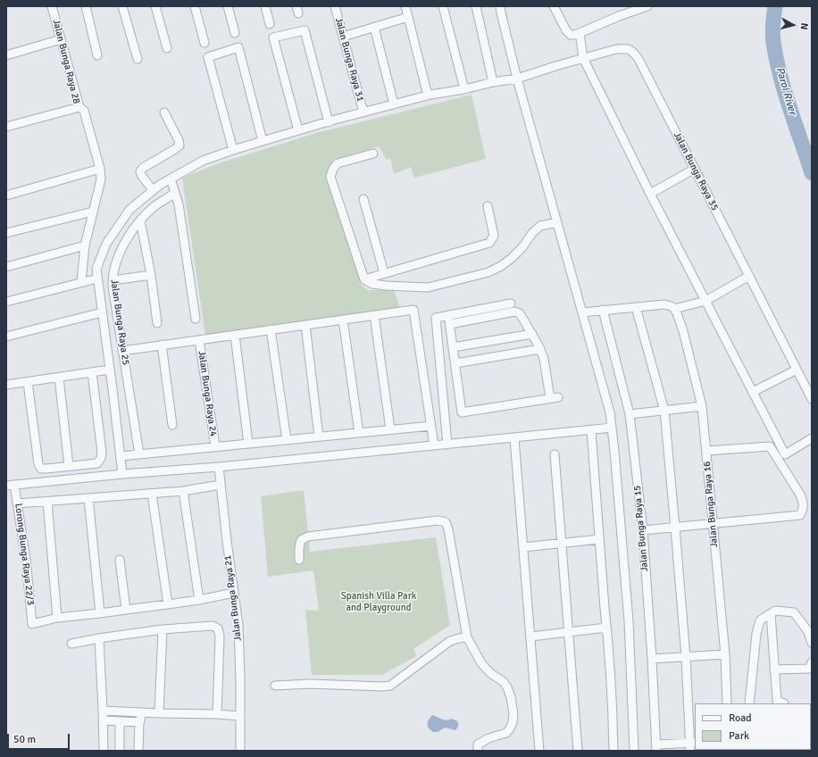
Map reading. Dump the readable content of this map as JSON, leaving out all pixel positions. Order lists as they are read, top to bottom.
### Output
{
  "streets": {
    "street": [
      "Jalan Bunga Raya 31",
      "Jalan Bunga Raya 28",
      "Jalan Bunga Raya 35",
      "Jalan Bunga Raya 25",
      "Jalan Bunga Raya 24",
      "Jalan Bunga Raya 16",
      "Jalan Bunga Raya 15",
      "Lorong Bunga Raya 22/3",
      "Jalan Bunga Raya 21"
    ]
  },
  "crossings": [
    ["Jalan Bunga Raya 31", "Jalan Bunga Raya 35"]
  ],
  "water": ["Paroi River"],
  "parks": ["Spanish Villa Park and Playground"],
  "legend": ["Road", "Park"],
  "scale_bar": "50 m",
  "north": "right"
}
